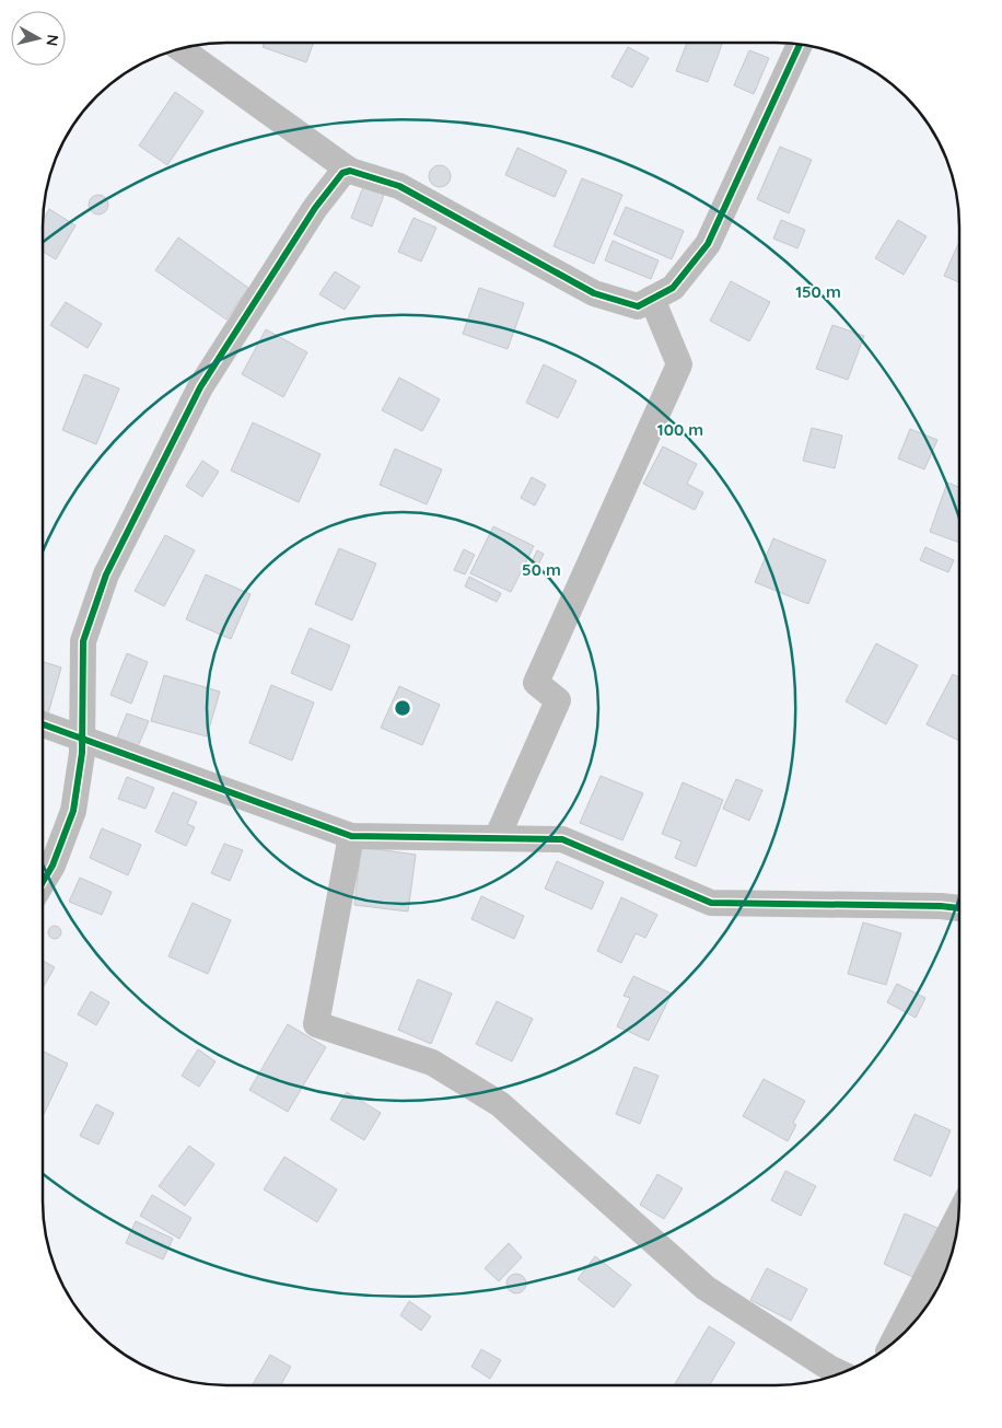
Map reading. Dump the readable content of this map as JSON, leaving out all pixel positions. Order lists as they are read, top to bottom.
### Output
{
  "north": "right",
  "rings": ["150 m", "100 m", "50 m"]
}
